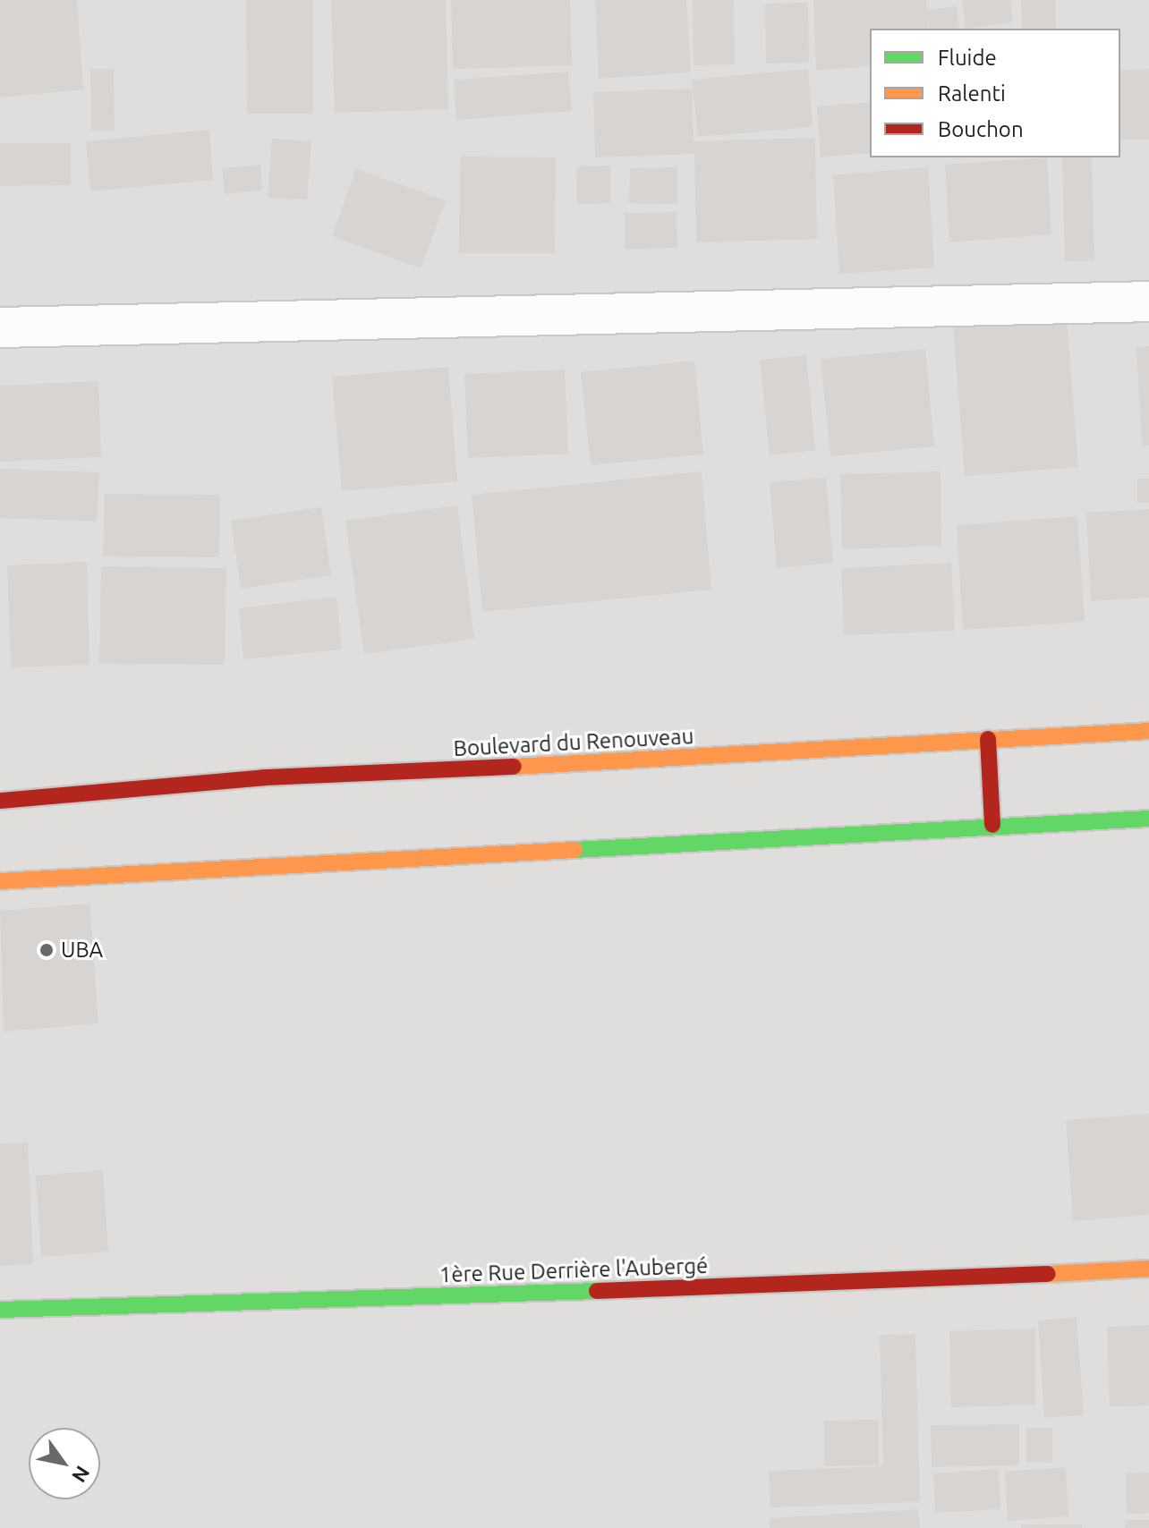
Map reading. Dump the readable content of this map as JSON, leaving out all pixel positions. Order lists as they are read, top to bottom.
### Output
{
  "streets": {
    "main road": ["Boulevard du Renouveau", "1ère Rue Derrière l'Aubergé"]
  },
  "places": ["UBA"],
  "legend": ["Fluide", "Ralenti", "Bouchon"],
  "north": "bottom right"
}
